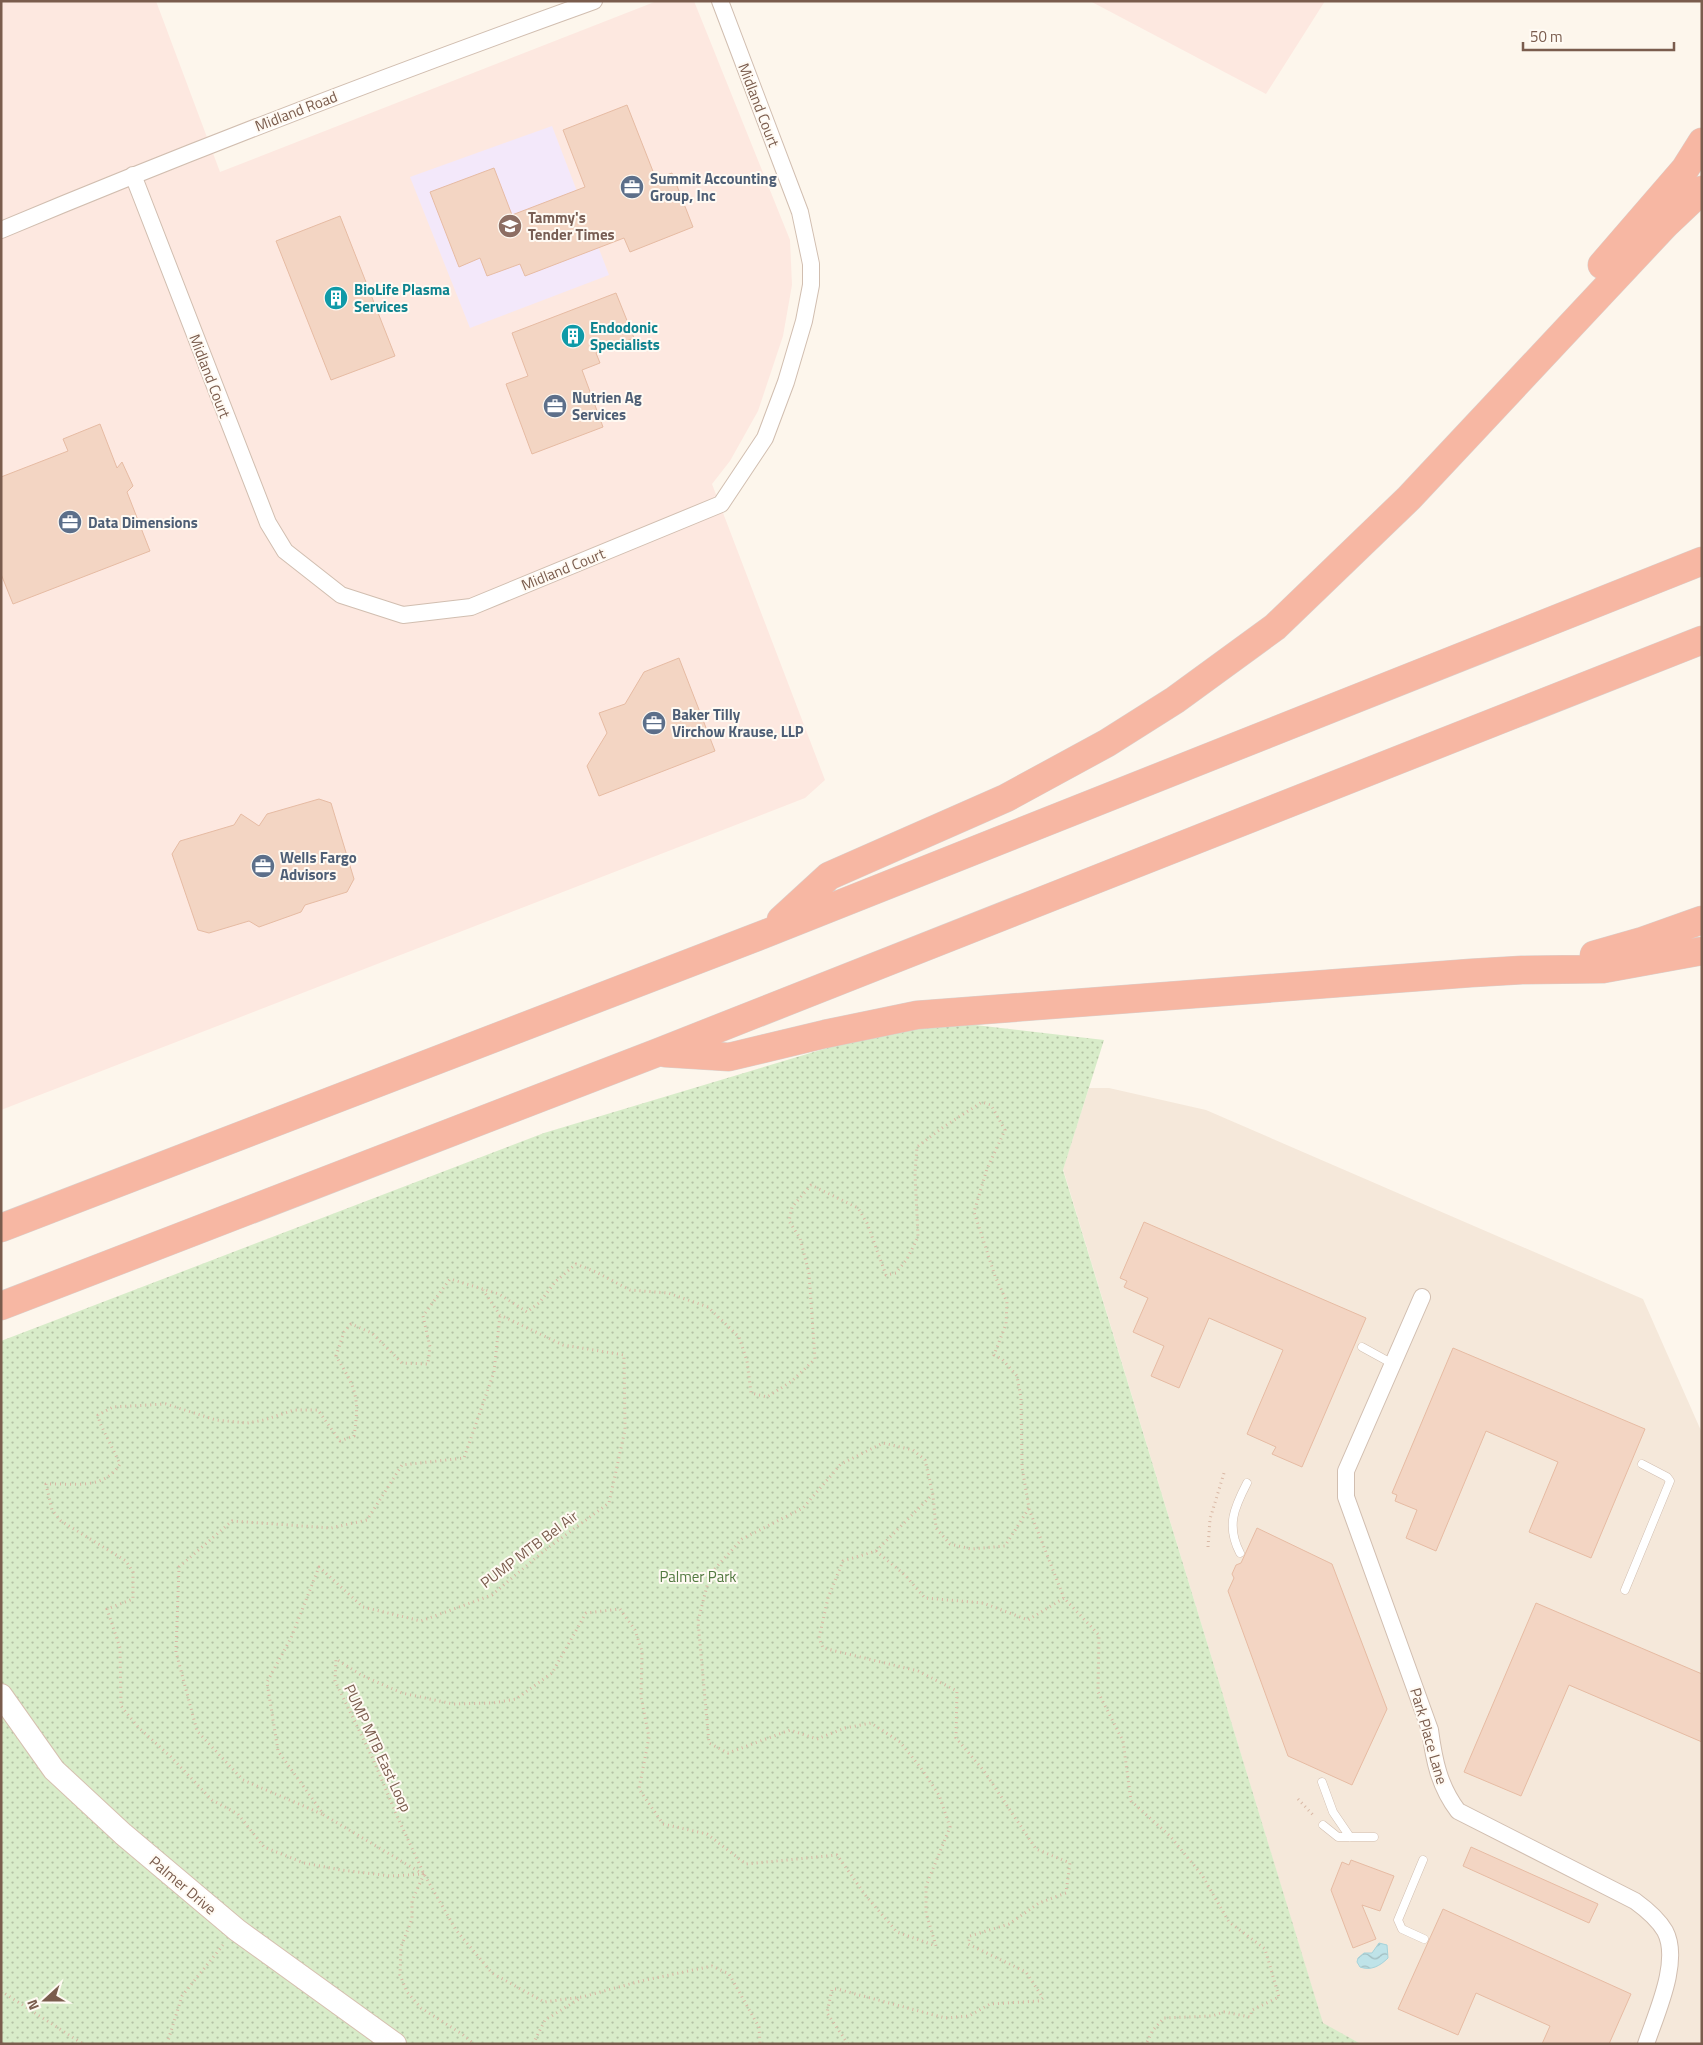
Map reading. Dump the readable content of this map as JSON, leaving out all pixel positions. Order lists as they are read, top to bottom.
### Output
{
  "streets": {
    "street": [
      "Midland Court",
      "Midland Road",
      "Park Place Lane",
      "Palmer Drive"
    ],
    "path": ["PUMP MTB Bel Air", "PUMP MTB East Loop"]
  },
  "crossings": [
    ["Midland Court", "Midland Road"],
    ["PUMP MTB Bel Air", "PUMP MTB East Loop"]
  ],
  "parks": ["Palmer Park"],
  "places": {
    "office": [
      "Summit Accounting Group, Inc",
      "Nutrien Ag Services",
      "Data Dimensions",
      "Baker Tilly Virchow Krause, LLP",
      "Wells Fargo Advisors"
    ],
    "school or university": ["Tammy's Tender Times"],
    "building": ["BioLife Plasma Services", "Endodonic Specialists"]
  },
  "scale_bar": "50 m",
  "north": "left"
}
